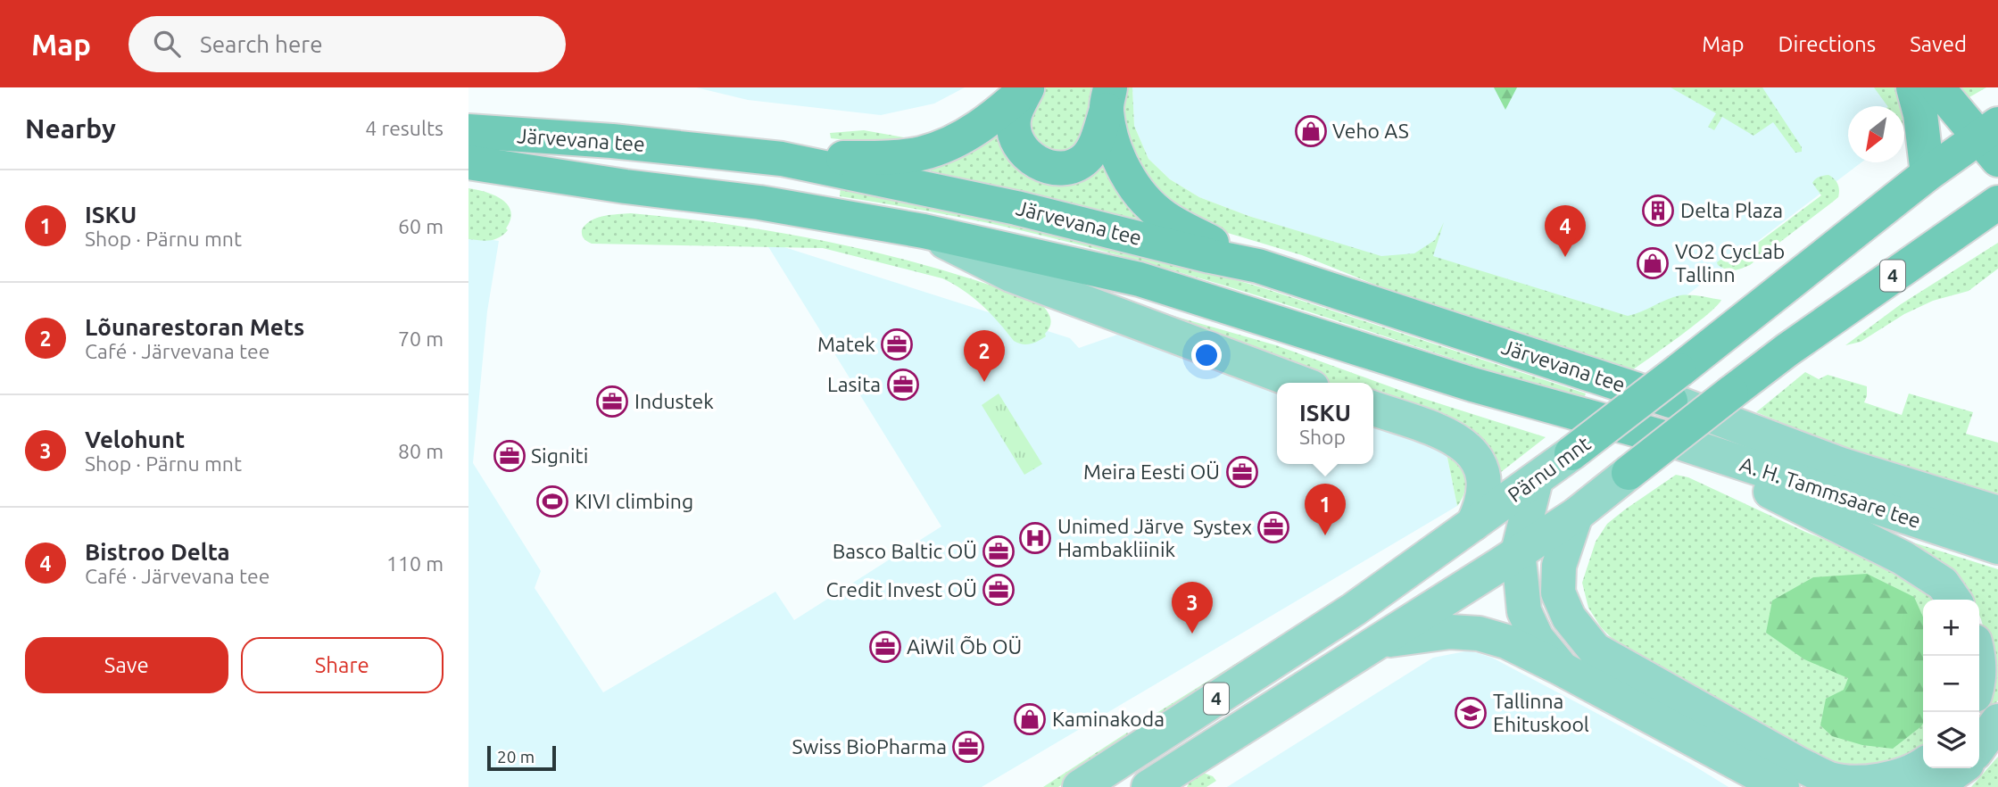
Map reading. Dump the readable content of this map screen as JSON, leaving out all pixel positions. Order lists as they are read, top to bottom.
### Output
{
  "streets": {
    "highway": ["Järvevana tee", "4", "Pärnu mnt"],
    "main road": ["A. H. Tammsaare tee"]
  },
  "crossings": [
    ["Järvevana tee", "Pärnu mnt"],
    ["Järvevana tee", "A. H. Tammsaare tee"],
    ["Pärnu mnt", "A. H. Tammsaare tee"]
  ],
  "places": {
    "shop": ["Veho AS", "VO2 CycLab Tallinn", "Kaminakoda"],
    "building": ["Delta Plaza"],
    "office": [
      "Matek",
      "Lasita",
      "Industek",
      "Signiti",
      "Meira Eesti OÜ",
      "Systex",
      "Basco Baltic OÜ",
      "Credit Invest OÜ",
      "AiWil Õb OÜ",
      "Swiss BioPharma"
    ],
    "sports": ["KIVI climbing"],
    "hospital": ["Unimed Järve Hambakliinik"],
    "school or university": ["Tallinna Ehituskool"]
  },
  "scale_bar": "20 m",
  "north": "bottom left",
  "page": {
    "header": "Map",
    "search": "Search here",
    "nav": ["Map", "Directions", "Saved"],
    "heading": ["Nearby", "4 results"],
    "list": [
      {
        "mark": "1",
        "name": "ISKU",
        "note": "Shop · Pärnu mnt",
        "value": "60 m"
      },
      {
        "mark": "2",
        "name": "Lõunarestoran Mets",
        "note": "Café · Järvevana tee",
        "value": "70 m"
      },
      {
        "mark": "3",
        "name": "Velohunt",
        "note": "Shop · Pärnu mnt",
        "value": "80 m"
      },
      {
        "mark": "4",
        "name": "Bistroo Delta",
        "note": "Café · Järvevana tee",
        "value": "110 m"
      }
    ],
    "pins": [
      "4",
      "2",
      "1",
      "3"
    ],
    "popup": ["ISKU", "Shop"],
    "map_buttons": ["+", "−"],
    "buttons": ["Save", "Share"],
    "scale": "20 m"
  }
}
